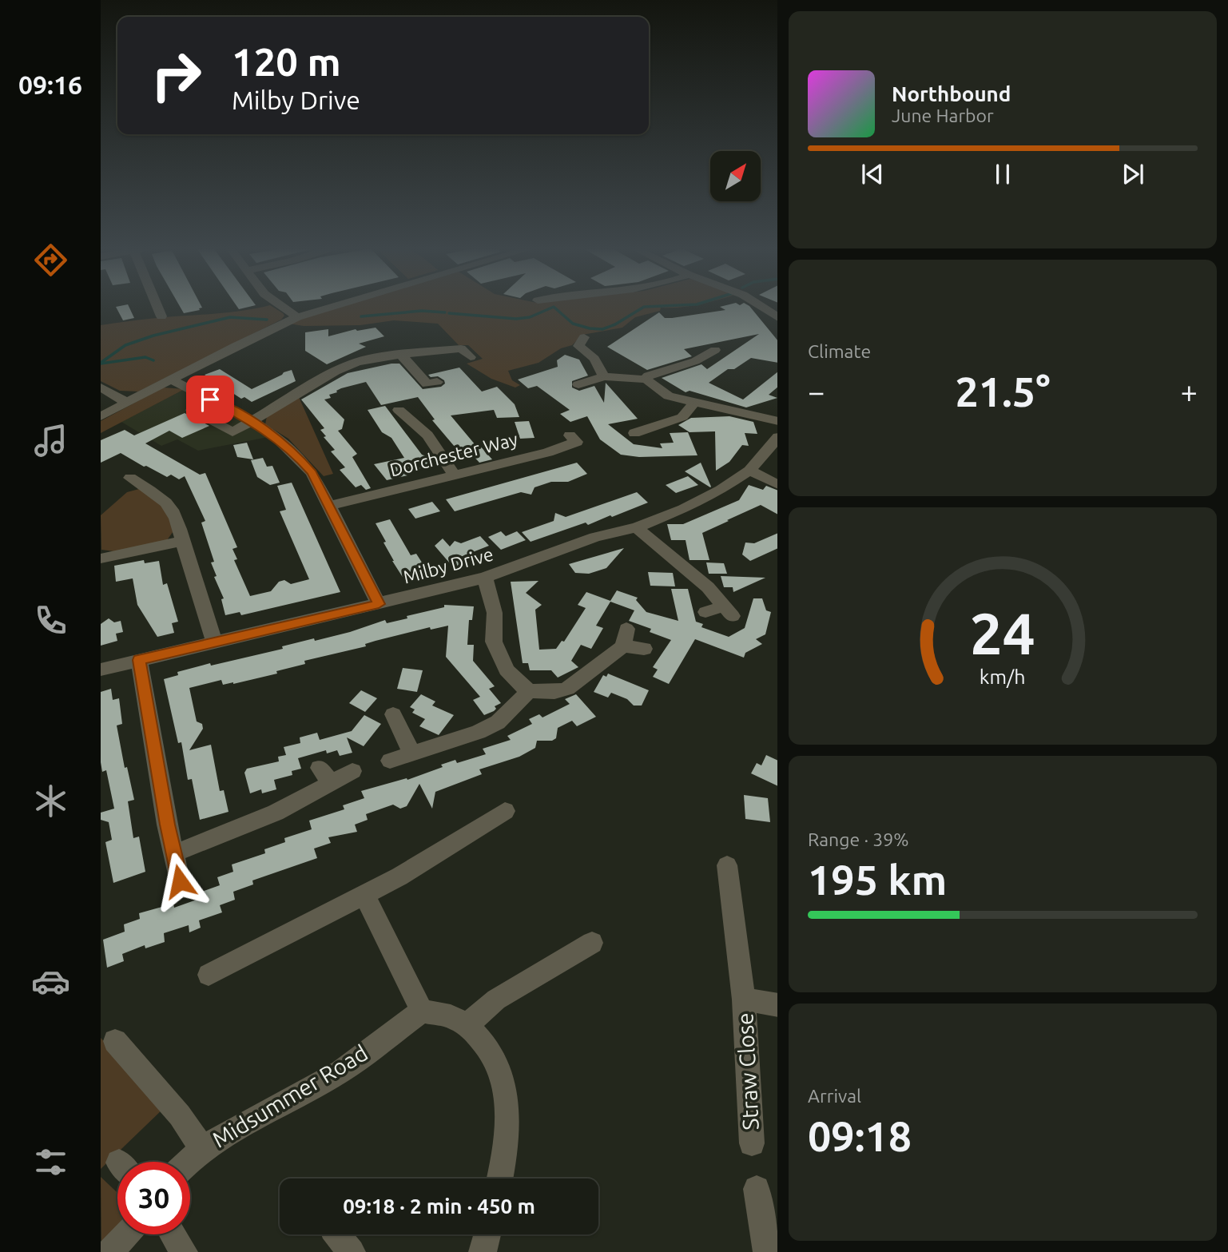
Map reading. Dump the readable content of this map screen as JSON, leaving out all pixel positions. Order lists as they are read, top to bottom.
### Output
{
  "streets": {
    "street": [
      "Dorchester Way",
      "Milby Drive",
      "Straw Close",
      "Midsummer Road"
    ]
  },
  "north": "top right",
  "page": {
    "tabs": "09:16",
    "turn": ["120 m", "Milby Drive"],
    "song": ["Northbound", "June Harbor"],
    "tile": [
      "Climate",
      ["Range · 39%", "195 km"],
      ["Arrival", "09:18"]
    ],
    "heat": ["−", "21.5°", "+"],
    "limit": "30",
    "trip": "09:18 · 2 min · 450 m",
    "gauge": ["24", "km/h"]
  }
}
